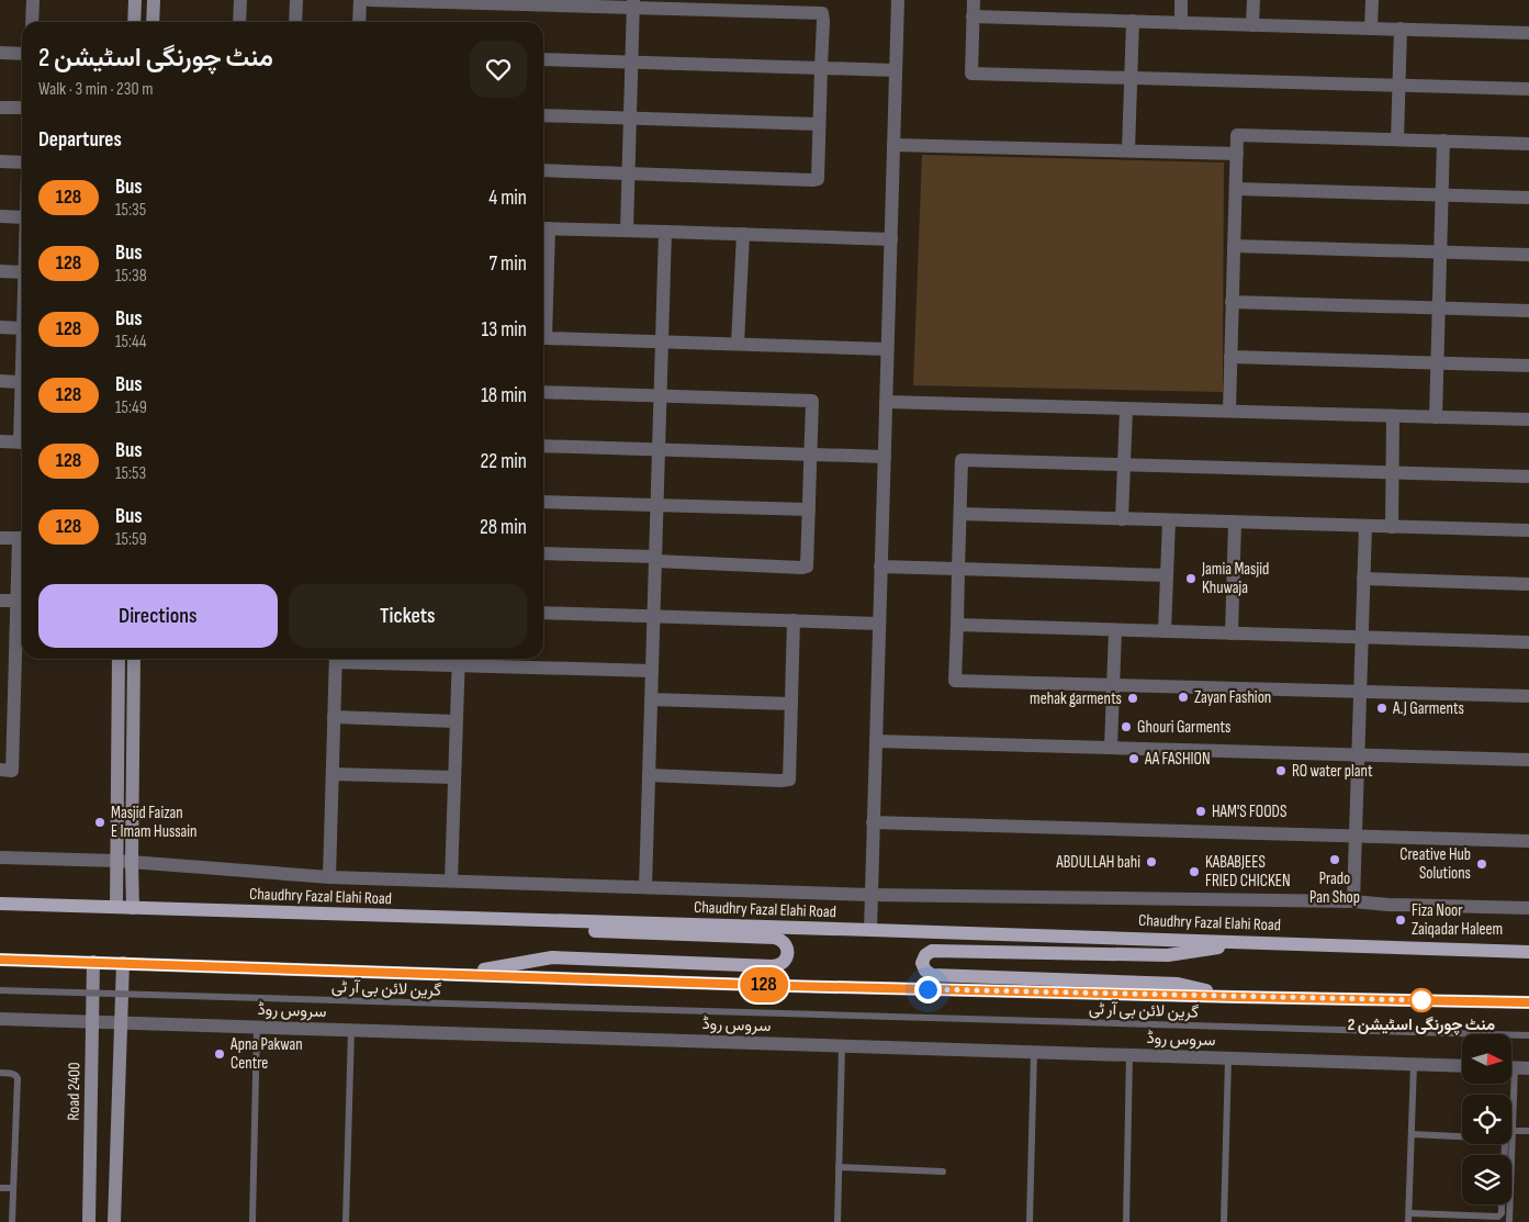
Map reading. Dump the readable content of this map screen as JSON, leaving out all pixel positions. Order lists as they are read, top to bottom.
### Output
{
  "streets": {
    "main road": ["Chaudhry Fazal Elahi Road", "Road 2400"],
    "street": ["سروس روڈ"],
    "lane": ["گرین لائن بی آر ٹی"]
  },
  "crossings": [
    ["سروس روڈ", "Road 2400"]
  ],
  "places": [
    "Jamia Masjid Khuwaja",
    "Zayan Fashion",
    "mehak garments",
    "A.J Garments",
    "Ghouri Garments",
    "AA FASHION",
    "RO water plant",
    "HAM'S FOODS",
    "Masjid Faizan E Imam Hussain",
    "Prado Pan Shop",
    "ABDULLAH bahi",
    "Creative Hub Solutions",
    "KABABJEES FRIED CHICKEN",
    "Fiza Noor Zaiqadar Haleem",
    "منٹ چورنگی اسٹیشن 2",
    "Apna Pakwan Centre"
  ],
  "lines": ["bus line 128"],
  "north": "right",
  "page": {
    "on_map": "128",
    "heading": [
      ["منٹ چورنگی اسٹیشن 2", "Walk · 3 min · 230 m"],
      "Departures"
    ],
    "list": [
      {
        "mark": "128",
        "name": "Bus",
        "note": "15:35",
        "value": "4 min"
      },
      {
        "mark": "128",
        "name": "Bus",
        "note": "15:38",
        "value": "7 min"
      },
      {
        "mark": "128",
        "name": "Bus",
        "note": "15:44",
        "value": "13 min"
      },
      {
        "mark": "128",
        "name": "Bus",
        "note": "15:49",
        "value": "18 min"
      },
      {
        "mark": "128",
        "name": "Bus",
        "note": "15:53",
        "value": "22 min"
      },
      {
        "mark": "128",
        "name": "Bus",
        "note": "15:59",
        "value": "28 min"
      }
    ],
    "buttons": ["Directions", "Tickets"]
  }
}
